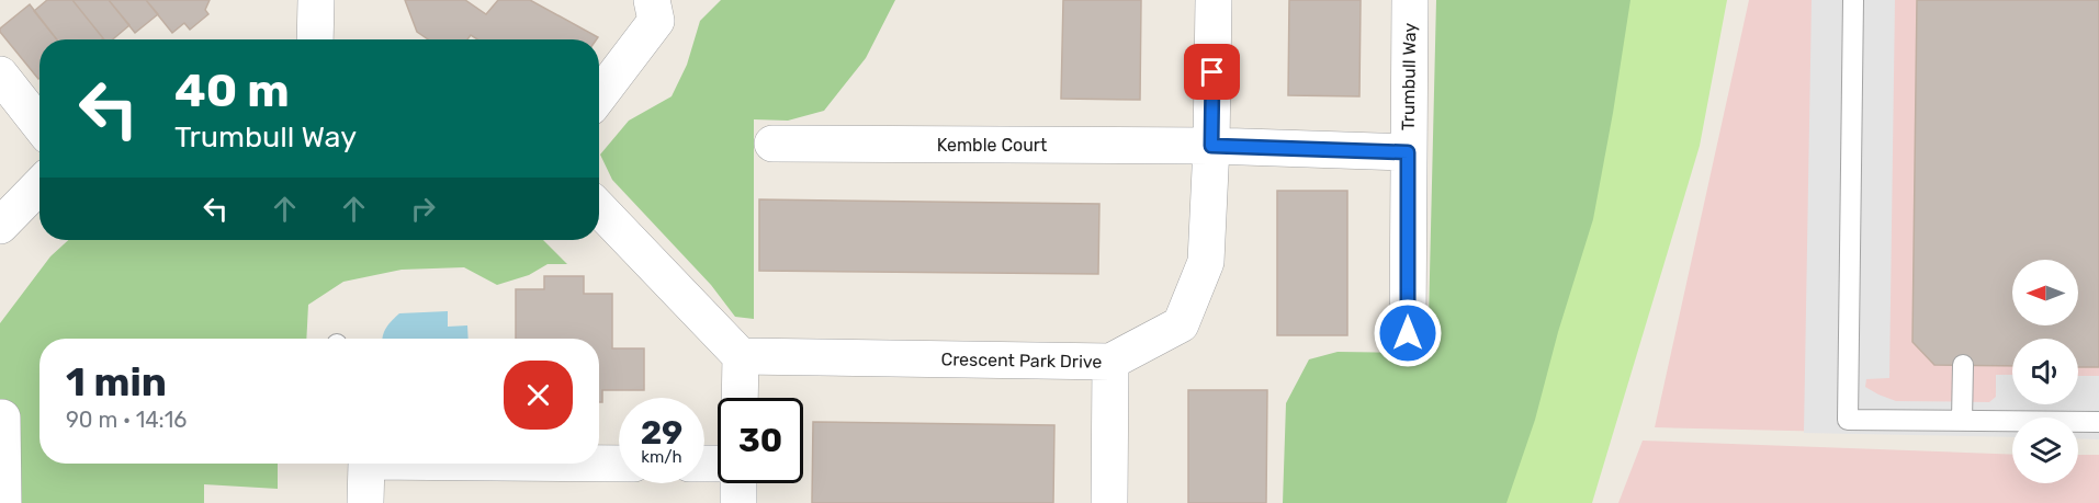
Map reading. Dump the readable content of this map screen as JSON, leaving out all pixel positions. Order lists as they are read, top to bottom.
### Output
{
  "streets": {
    "street": ["Trumbull Way", "Kemble Court", "Crescent Park Drive"]
  },
  "crossings": [
    ["Trumbull Way", "Kemble Court"],
    ["Trumbull Way", "Crescent Park Drive"],
    ["Kemble Court", "Crescent Park Drive"]
  ],
  "north": "left",
  "page": {
    "turn": ["40 m", "Trumbull Way"],
    "heading": ["1 min", "90 m · 14:16"],
    "speed": "29 km/h",
    "limit": "30"
  }
}
